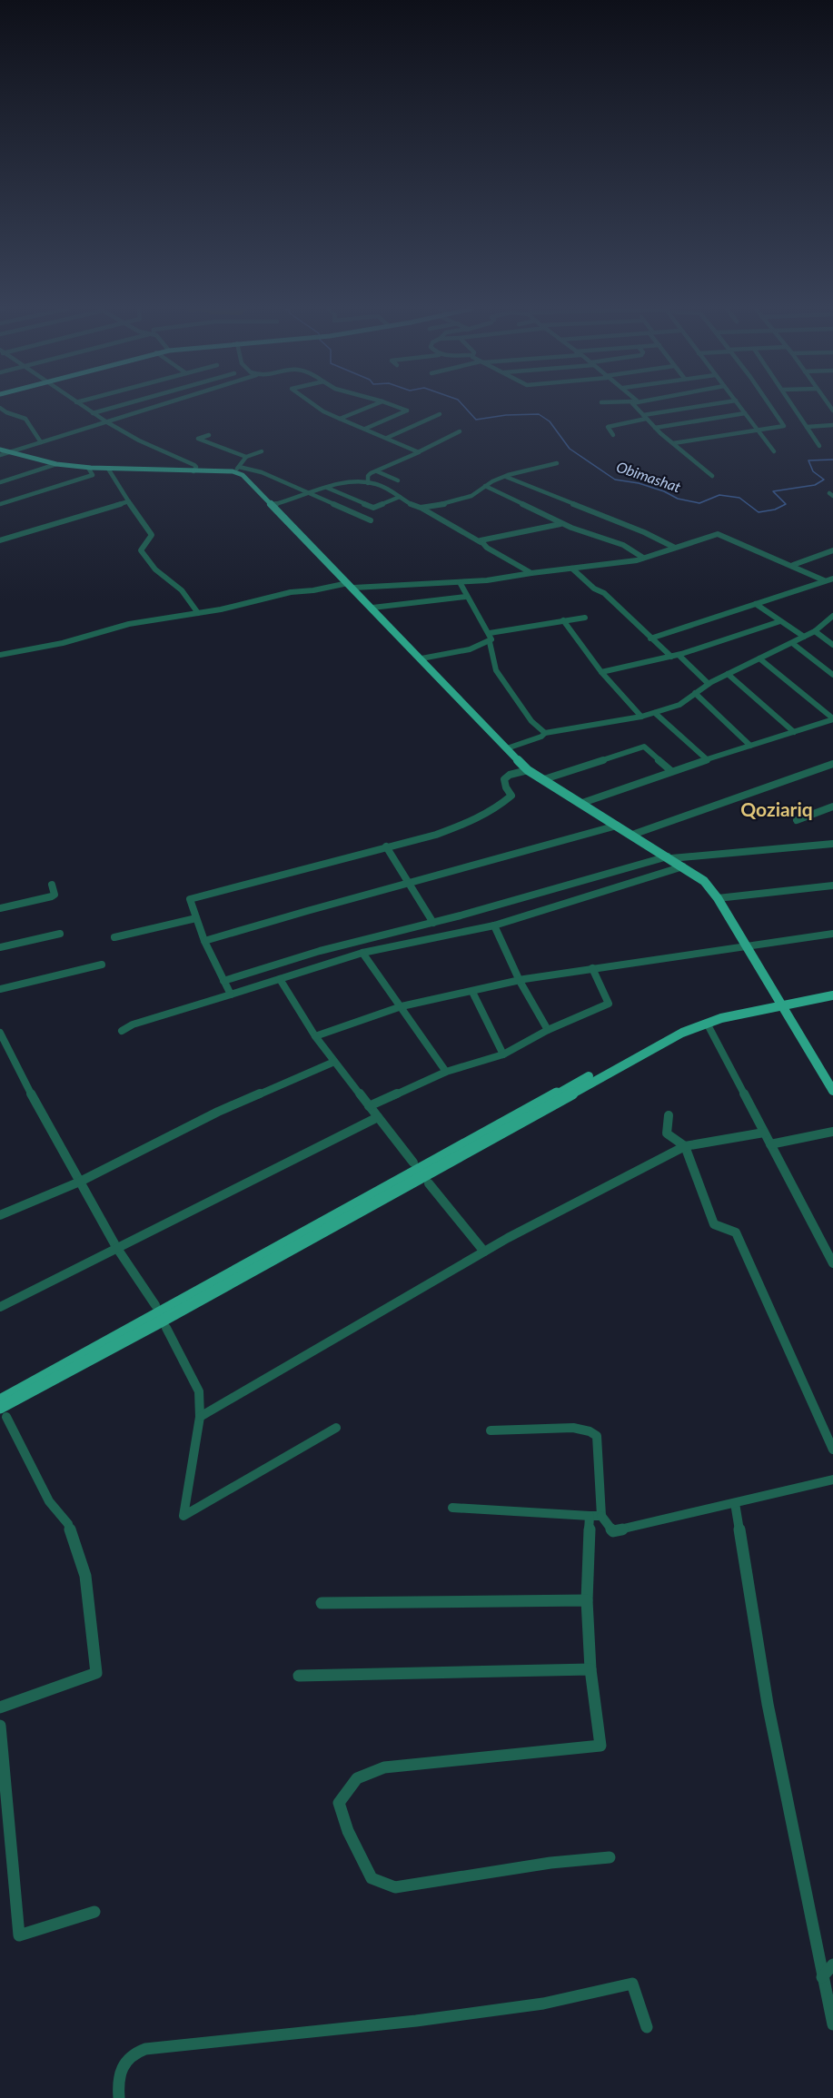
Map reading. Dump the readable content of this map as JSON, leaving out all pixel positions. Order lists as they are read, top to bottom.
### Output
{
  "districts": ["Qoziariq"],
  "water": ["Obimashat"]
}
